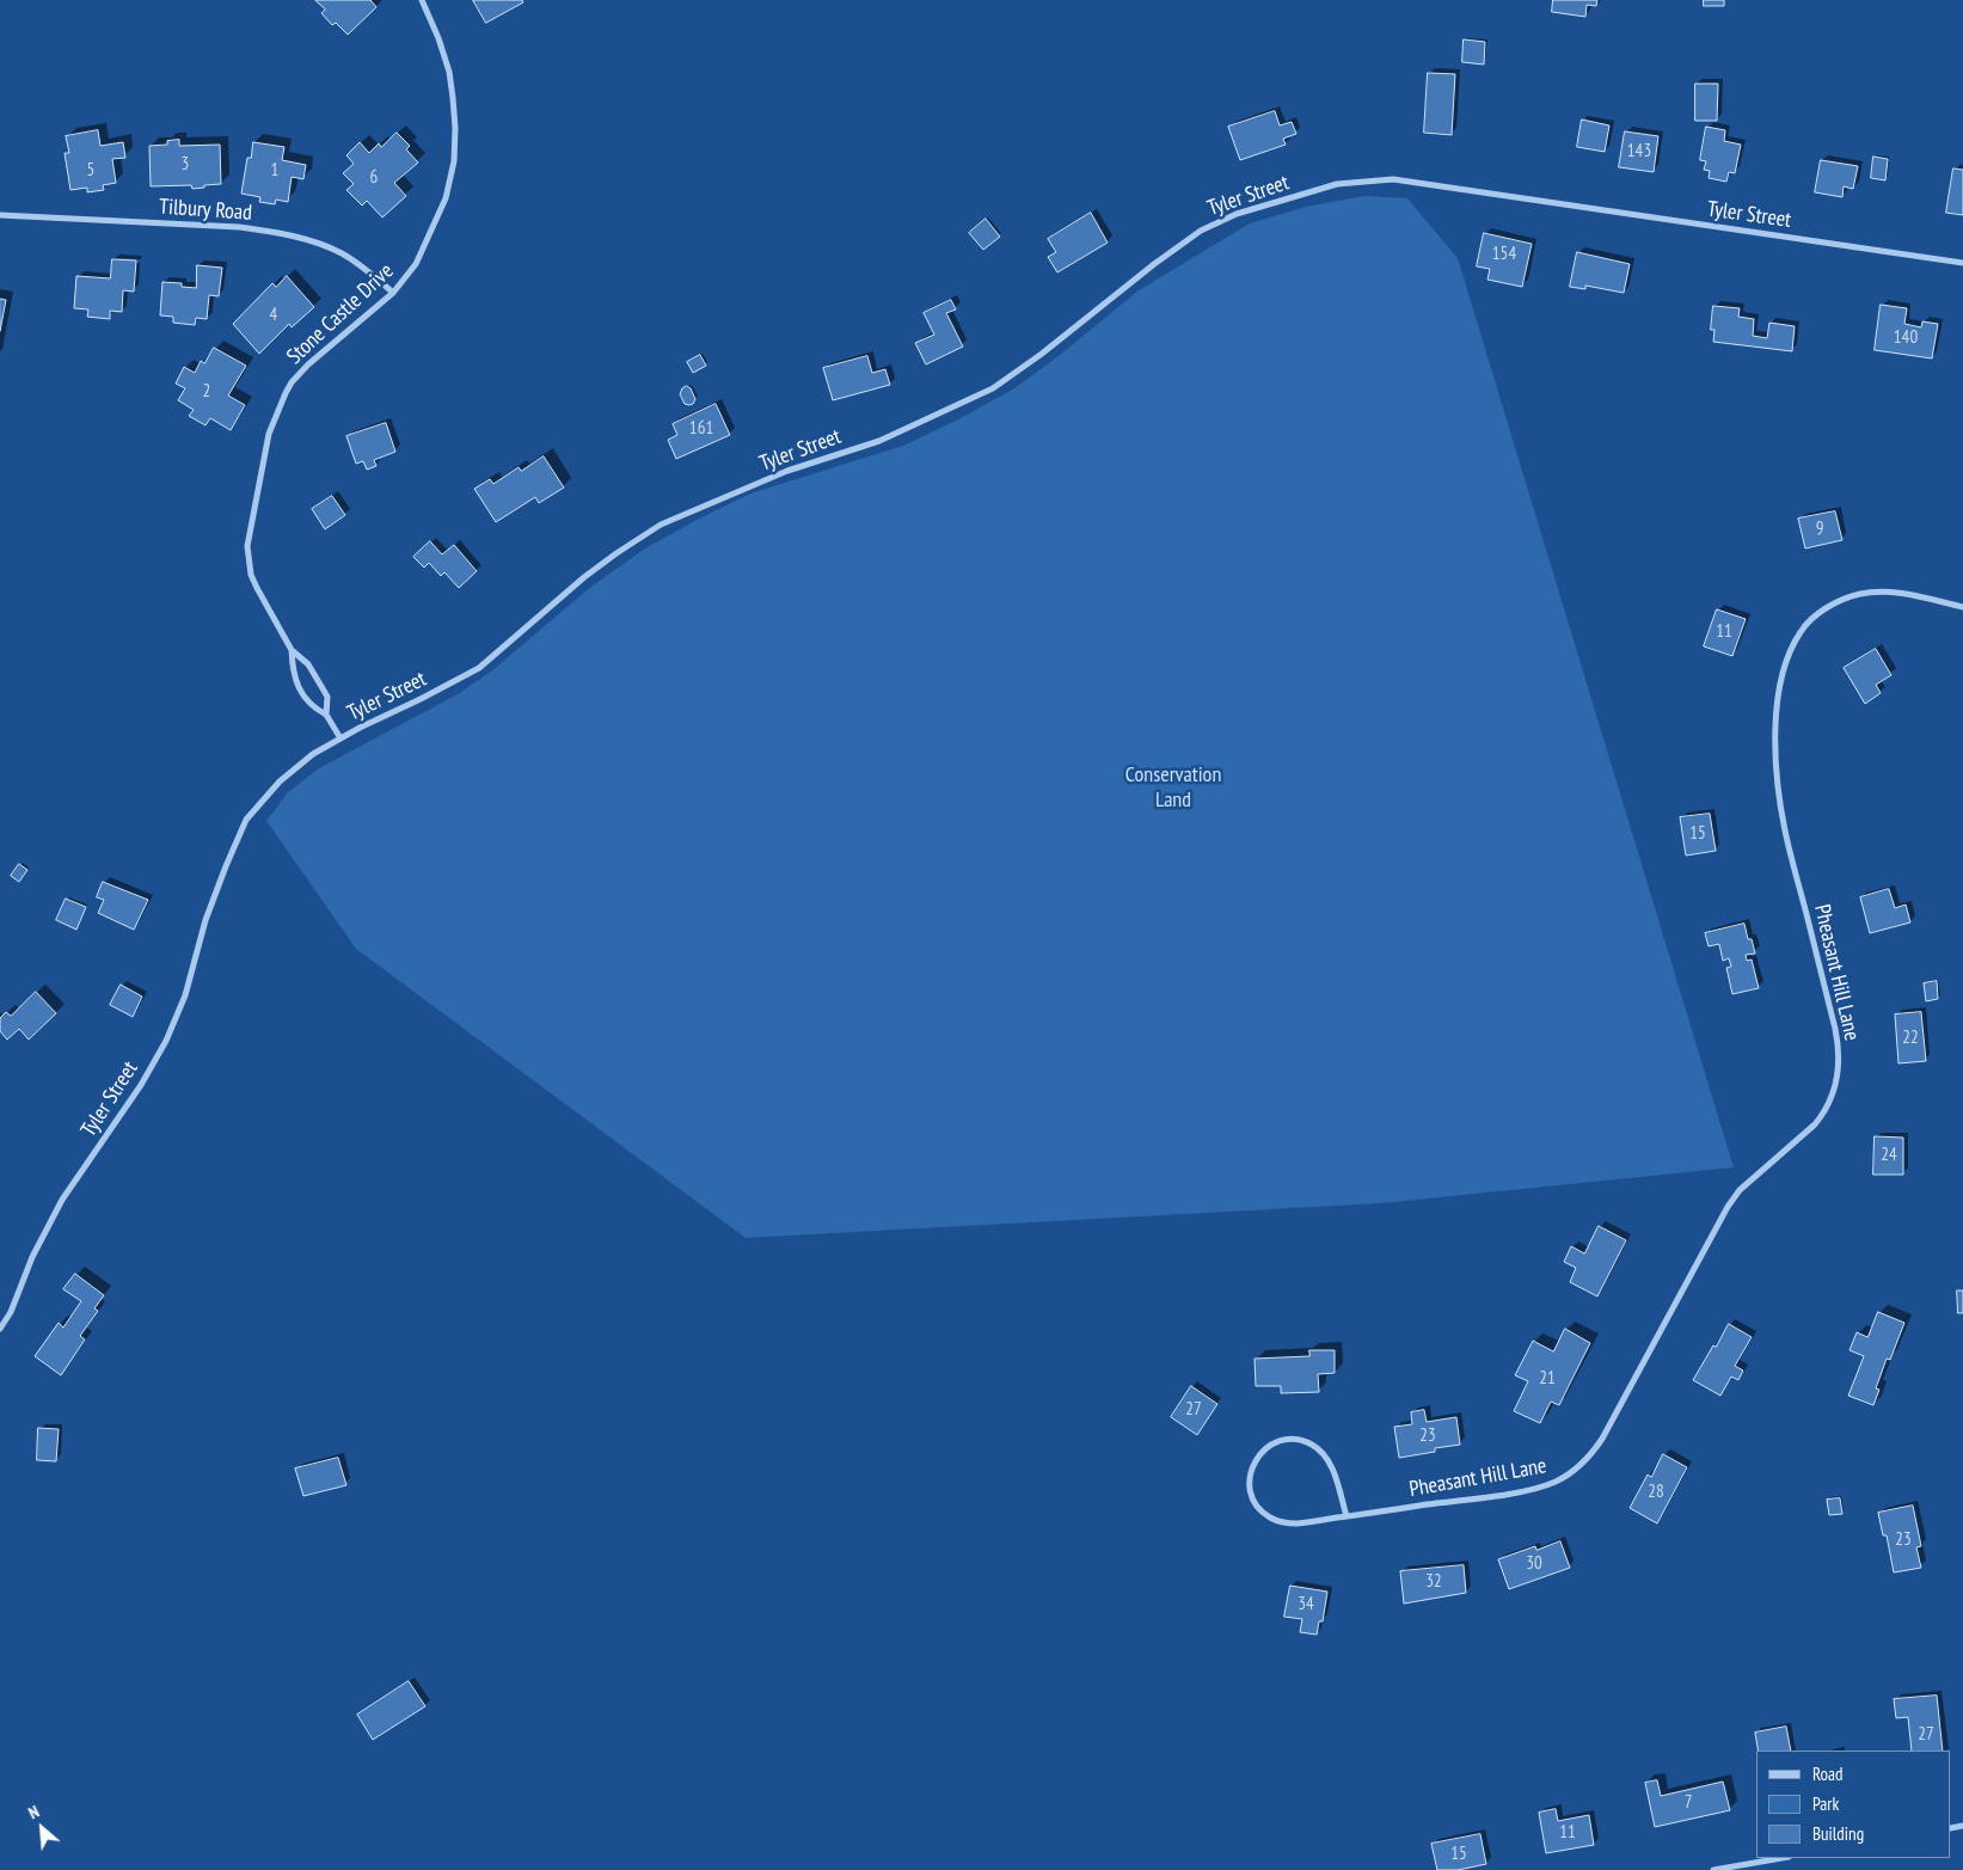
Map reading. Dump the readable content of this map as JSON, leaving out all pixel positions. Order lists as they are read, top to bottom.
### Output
{
  "streets": {
    "street": [
      "Tyler Street",
      "Tilbury Road",
      "Stone Castle Drive",
      "Pheasant Hill Lane"
    ]
  },
  "crossings": [
    ["Tyler Street", "Stone Castle Drive"],
    ["Tilbury Road", "Stone Castle Drive"]
  ],
  "parks": ["Conservation Land"],
  "house_numbers": [
    "143",
    "3",
    "5",
    "1",
    "6",
    "154",
    "4",
    "140",
    "2",
    "161",
    "9",
    "11",
    "15",
    "22",
    "24",
    "21",
    "27",
    "23",
    "28",
    "23",
    "30",
    "32",
    "34",
    "27",
    "7",
    "11",
    "15"
  ],
  "legend": ["Road", "Park", "Building"],
  "north": "top left"
}
